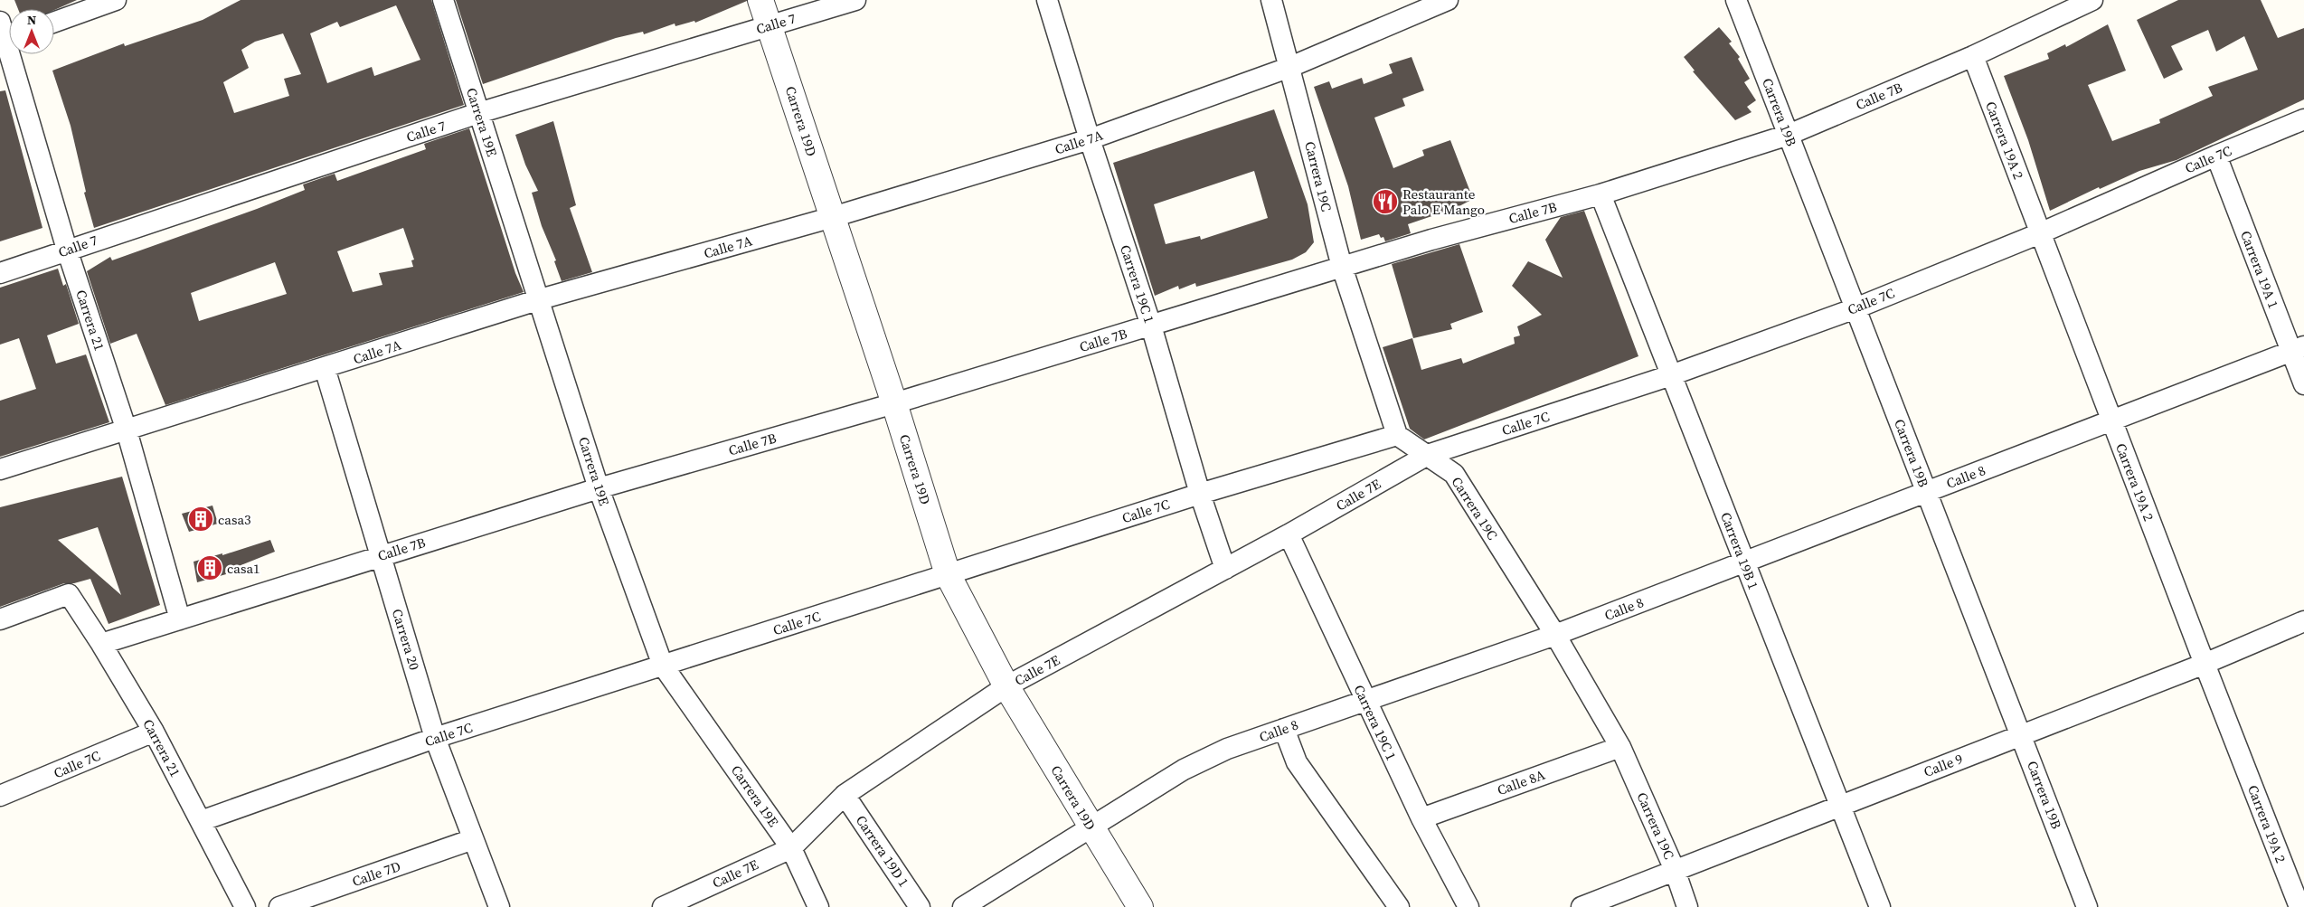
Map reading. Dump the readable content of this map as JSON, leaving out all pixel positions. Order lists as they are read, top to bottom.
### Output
{
  "streets": {
    "street": [
      "Calle 7",
      "Calle 7B",
      "Carrera 19B",
      "Carrera 19D",
      "Carrera 19E",
      "Carrera 19A 2",
      "Calle 7A",
      "Calle 7C",
      "Carrera 19C",
      "Carrera 19A 1",
      "Carrera 19C 1",
      "Carrera 21",
      "Calle 8",
      "Calle 7E",
      "Carrera 19B 1",
      "Carrera 20",
      "Calle 9",
      "Calle 8A",
      "Carrera 19D 1",
      "Calle 7D"
    ]
  },
  "crossings": [
    ["Calle 7", "Carrera 19D"],
    ["Calle 7", "Carrera 19E"],
    ["Calle 7", "Carrera 21"],
    ["Calle 7B", "Carrera 19B"],
    ["Calle 7B", "Carrera 19D"],
    ["Calle 7B", "Carrera 19E"],
    ["Calle 7B", "Carrera 19A 2"],
    ["Calle 7B", "Carrera 19C"],
    ["Calle 7B", "Carrera 19C 1"],
    ["Calle 7B", "Carrera 21"],
    ["Calle 7B", "Carrera 19B 1"],
    ["Calle 7B", "Carrera 20"],
    ["Carrera 19B", "Calle 7C"],
    ["Carrera 19B", "Calle 8"],
    ["Carrera 19B", "Calle 9"],
    ["Carrera 19D", "Calle 7A"],
    ["Carrera 19D", "Calle 7C"],
    ["Carrera 19D", "Calle 8"],
    ["Carrera 19D", "Calle 7E"],
    ["Carrera 19E", "Calle 7A"],
    ["Carrera 19E", "Calle 7C"],
    ["Carrera 19E", "Calle 7E"],
    ["Carrera 19A 2", "Calle 7C"],
    ["Carrera 19A 2", "Calle 8"],
    ["Carrera 19A 2", "Calle 9"],
    ["Calle 7A", "Carrera 19C"],
    ["Calle 7A", "Carrera 19C 1"],
    ["Calle 7A", "Carrera 21"],
    ["Calle 7A", "Carrera 20"],
    ["Calle 7C", "Carrera 19C"],
    ["Calle 7C", "Carrera 19A 1"],
    ["Calle 7C", "Carrera 19C 1"],
    ["Calle 7C", "Carrera 21"],
    ["Calle 7C", "Calle 7E"],
    ["Calle 7C", "Carrera 19B 1"],
    ["Calle 7C", "Carrera 20"],
    ["Carrera 19C", "Calle 8"],
    ["Carrera 19C", "Calle 7E"],
    ["Carrera 19C", "Calle 9"],
    ["Carrera 19C", "Calle 8A"],
    ["Carrera 19A 1", "Calle 8"],
    ["Carrera 19C 1", "Calle 8"],
    ["Carrera 19C 1", "Calle 7E"],
    ["Carrera 19C 1", "Calle 8A"],
    ["Calle 8", "Carrera 19B 1"],
    ["Calle 7E", "Carrera 19D 1"],
    ["Carrera 19B 1", "Calle 9"],
    ["Carrera 20", "Calle 7D"]
  ],
  "places": {
    "restaurant": ["Restaurante Palo E Mango"],
    "building": ["casa3", "casa1"]
  },
  "north": "top"
}
